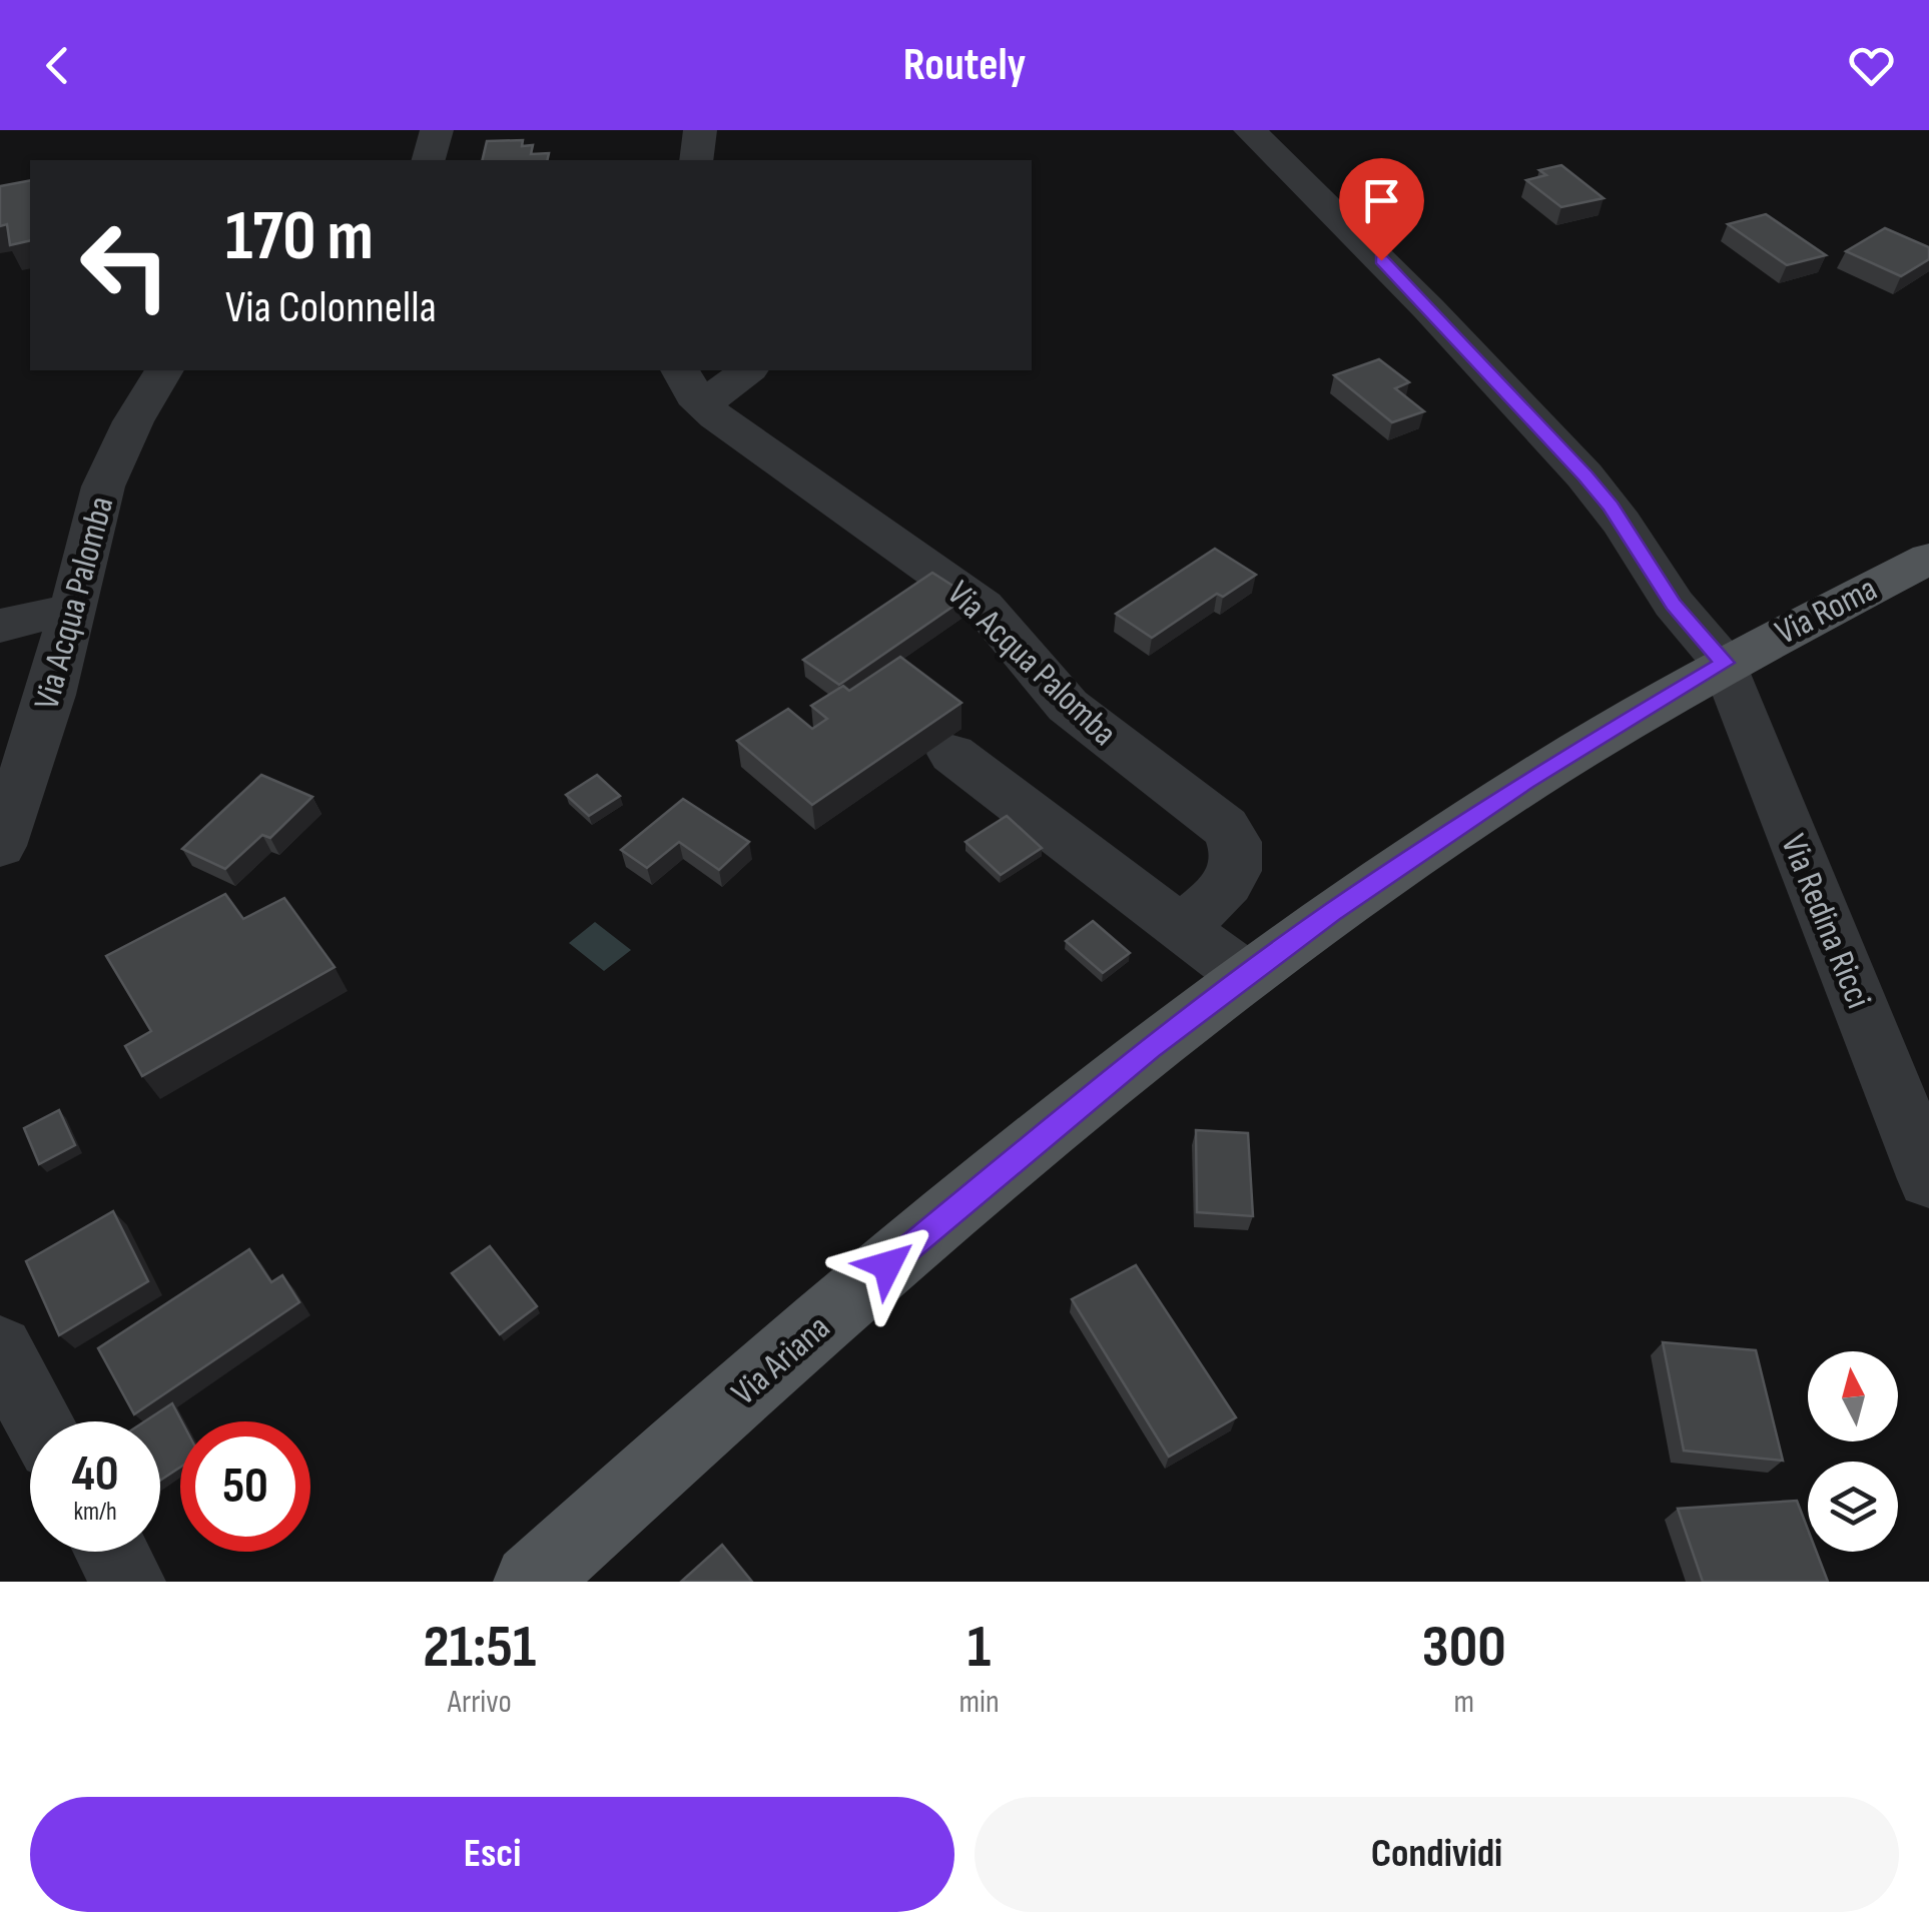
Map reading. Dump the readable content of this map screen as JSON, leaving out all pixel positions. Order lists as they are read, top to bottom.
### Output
{
  "streets": {
    "main road": ["Via Roma", "Via Ariana"],
    "street": ["Via Acqua Palomba", "Via Redina Ricci"]
  },
  "crossings": [
    ["Via Roma", "Via Redina Ricci"],
    ["Via Roma", "Via Ariana"],
    ["Via Redina Ricci", "Via Ariana"]
  ],
  "north": "top",
  "page": {
    "header": "Routely",
    "turn": ["170 m", "Via Colonnella"],
    "speed": "40 km/h",
    "limit": "50",
    "eta": [
      "21:51",
      "Arrivo",
      "1",
      "min",
      "300",
      "m"
    ],
    "buttons": ["Esci", "Condividi"]
  }
}
